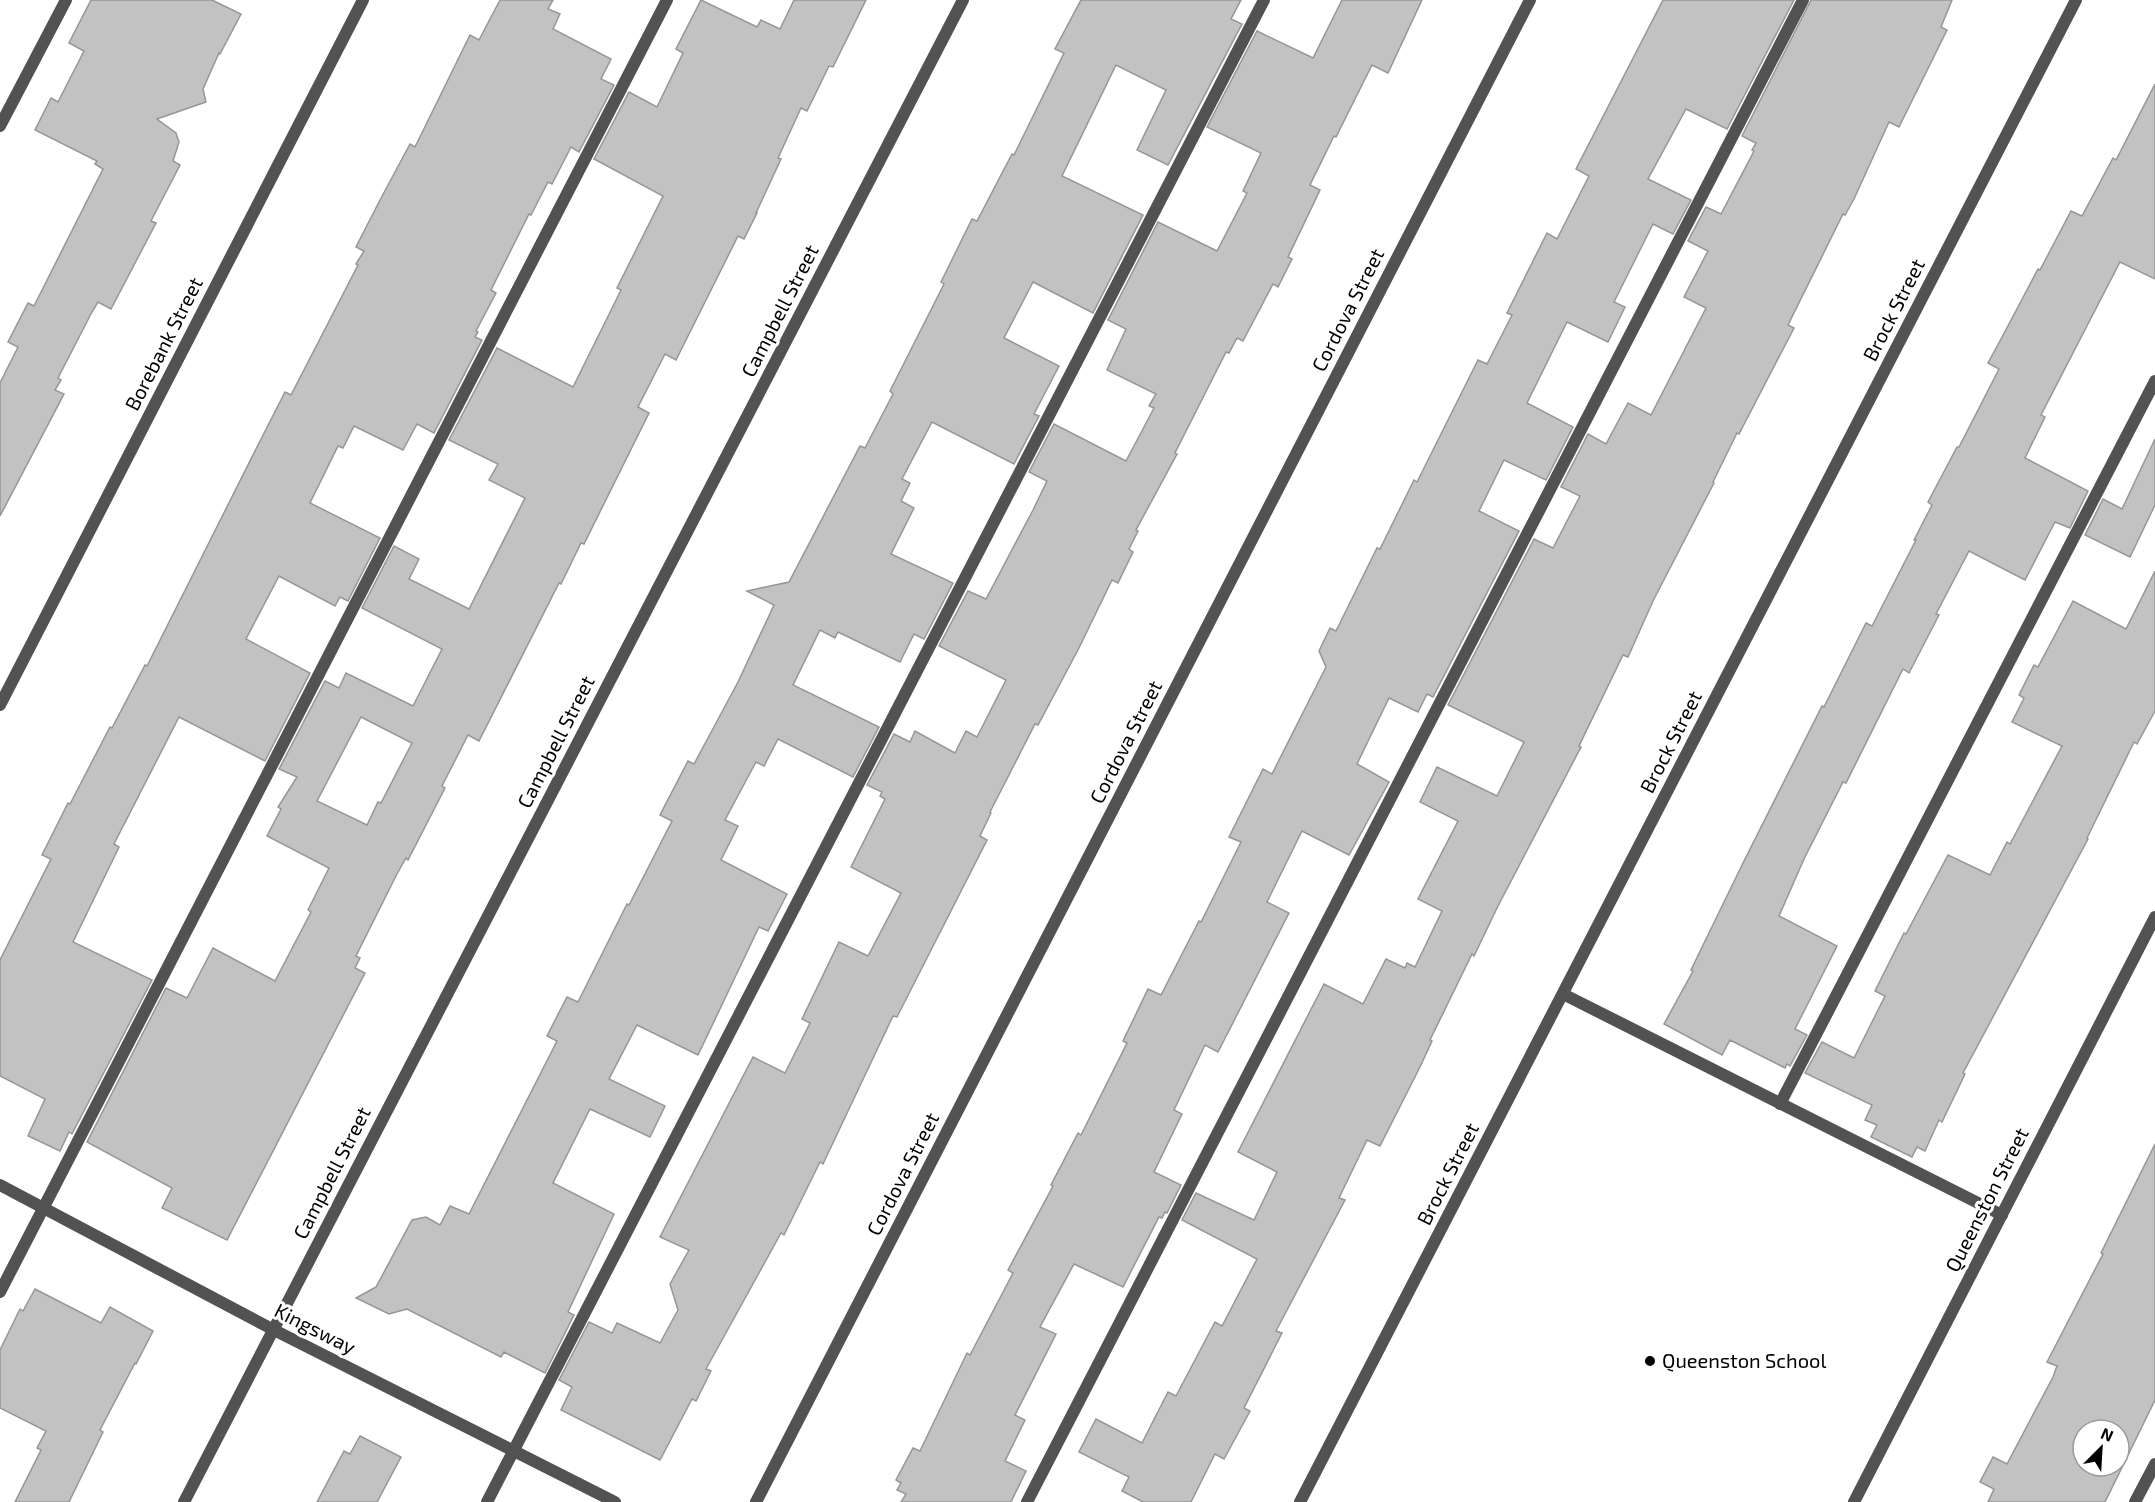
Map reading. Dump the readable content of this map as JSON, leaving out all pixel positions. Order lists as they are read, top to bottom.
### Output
{
  "streets": {
    "street": [
      "Cordova Street",
      "Brock Street",
      "Campbell Street",
      "Borebank Street",
      "Queenston Street",
      "Kingsway"
    ]
  },
  "crossings": [
    ["Campbell Street", "Kingsway"]
  ],
  "places": ["Queenston School"],
  "north": "top right"
}
